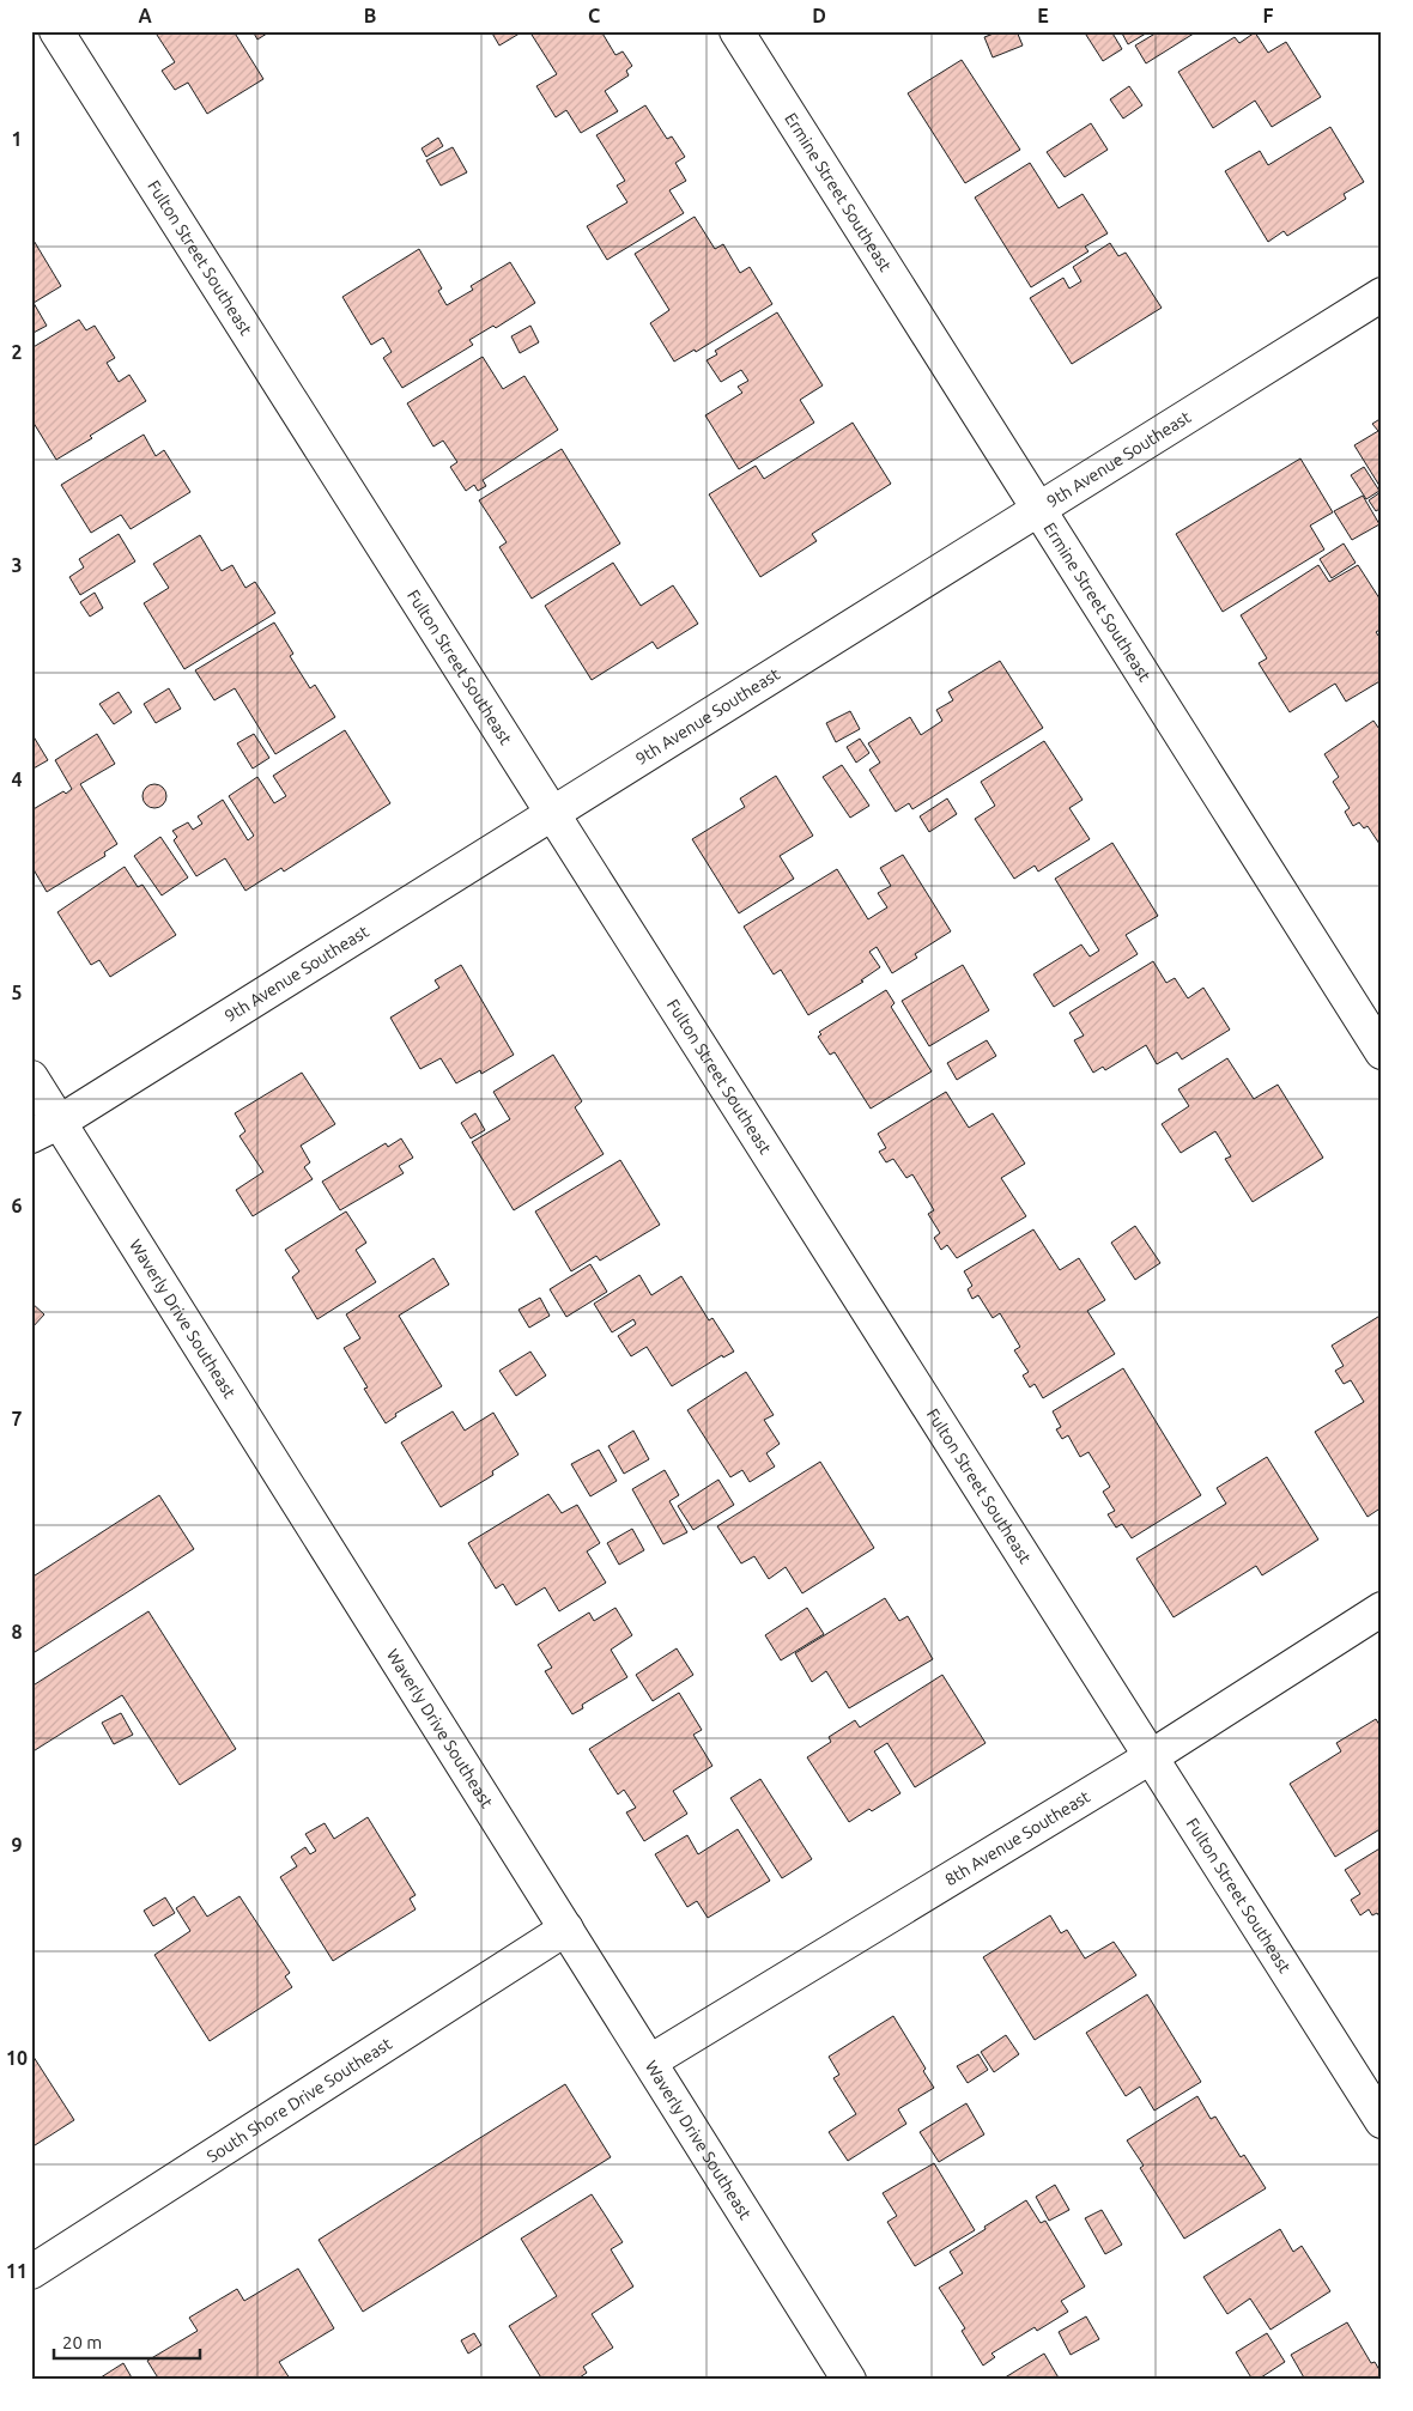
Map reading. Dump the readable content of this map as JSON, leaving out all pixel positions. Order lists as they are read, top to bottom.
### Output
{
  "streets": {
    "street": [
      "Ermine Street Southeast",
      "Fulton Street Southeast",
      "9th Avenue Southeast",
      "Waverly Drive Southeast",
      "8th Avenue Southeast",
      "South Shore Drive Southeast"
    ]
  },
  "crossings": [
    ["Ermine Street Southeast", "9th Avenue Southeast"],
    ["Fulton Street Southeast", "9th Avenue Southeast"],
    ["Fulton Street Southeast", "8th Avenue Southeast"],
    ["9th Avenue Southeast", "Waverly Drive Southeast"],
    ["Waverly Drive Southeast", "8th Avenue Southeast"],
    ["Waverly Drive Southeast", "South Shore Drive Southeast"]
  ],
  "scale_bar": "20 m",
  "grid": {
    "columns": [
      "A",
      "B",
      "C",
      "D",
      "E",
      "F"
    ],
    "rows": [
      "1",
      "2",
      "3",
      "4",
      "5",
      "6",
      "7",
      "8",
      "9",
      "10",
      "11"
    ]
  }
}
